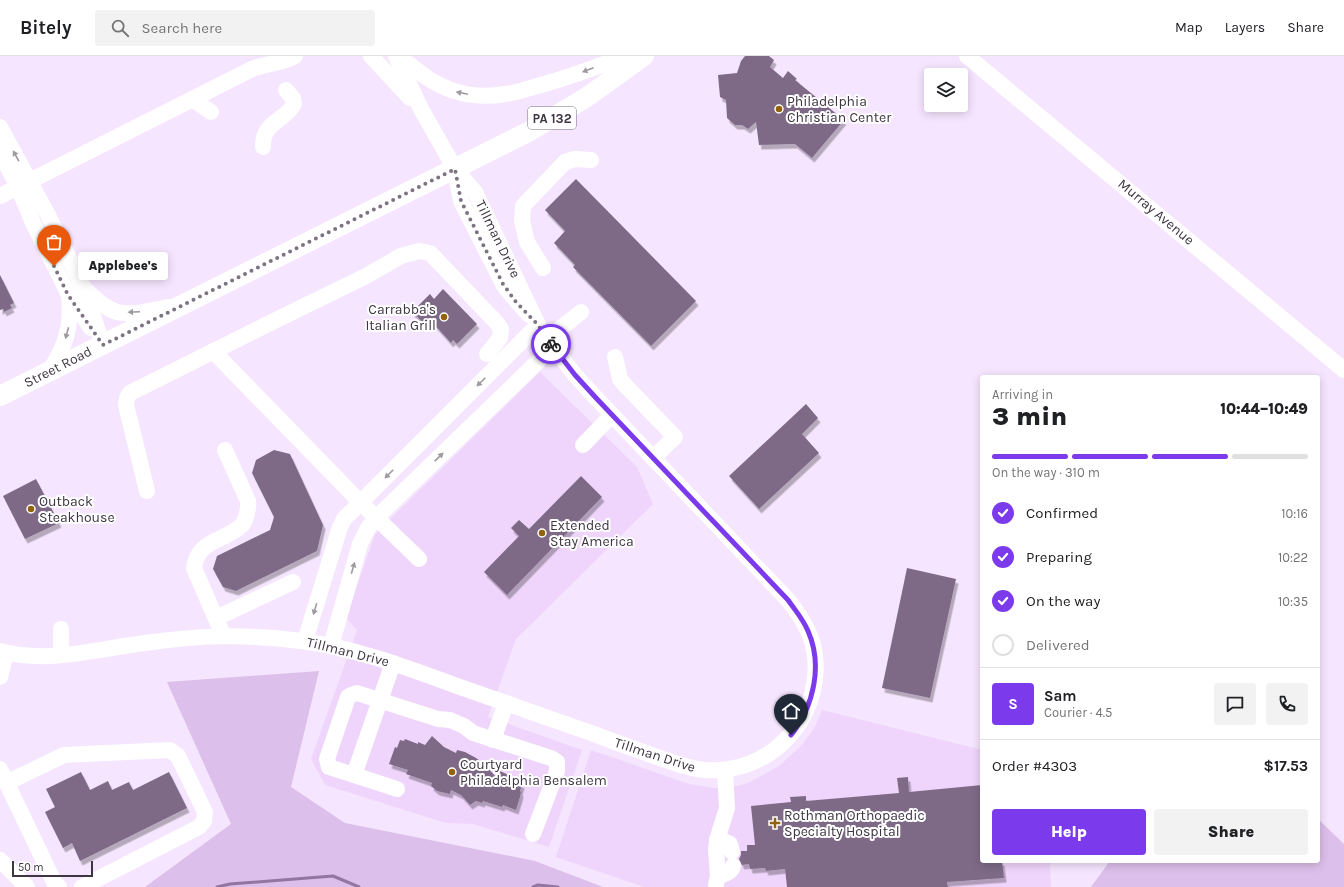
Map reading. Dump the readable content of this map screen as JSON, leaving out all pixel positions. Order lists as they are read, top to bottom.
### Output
{
  "streets": {
    "main road": ["PA 132", "Street Road"],
    "street": ["Murray Avenue", "Tillman Drive"]
  },
  "crossings": [
    ["Tillman Drive", "Street Road"]
  ],
  "places": {
    "other": [
      "Philadelphia Christian Center",
      "Applebee's",
      "Carrabba's Italian Grill",
      "Outback Steakhouse",
      "Extended Stay America",
      "Courtyard Philadelphia Bensalem"
    ],
    "health": ["Rothman Orthopaedic Specialty Hospital"]
  },
  "scale_bar": "50 m",
  "page": {
    "header": "Bitely",
    "search": "Search here",
    "nav": ["Map", "Layers", "Share"],
    "bubble": "Applebee's",
    "heading": ["3 min", "Arriving in", "10:44–10:49"],
    "panel": [
      "Sam",
      "Courier · 4.5",
      "Order #4303",
      "$17.53"
    ],
    "bar": "On the way · 310 m",
    "list": [
      ["Confirmed", "10:16"],
      ["Preparing", "10:22"],
      ["On the way", "10:35"],
      "Delivered"
    ],
    "round": "S",
    "buttons": ["Help", "Share"],
    "scale": "50 m"
  }
}
